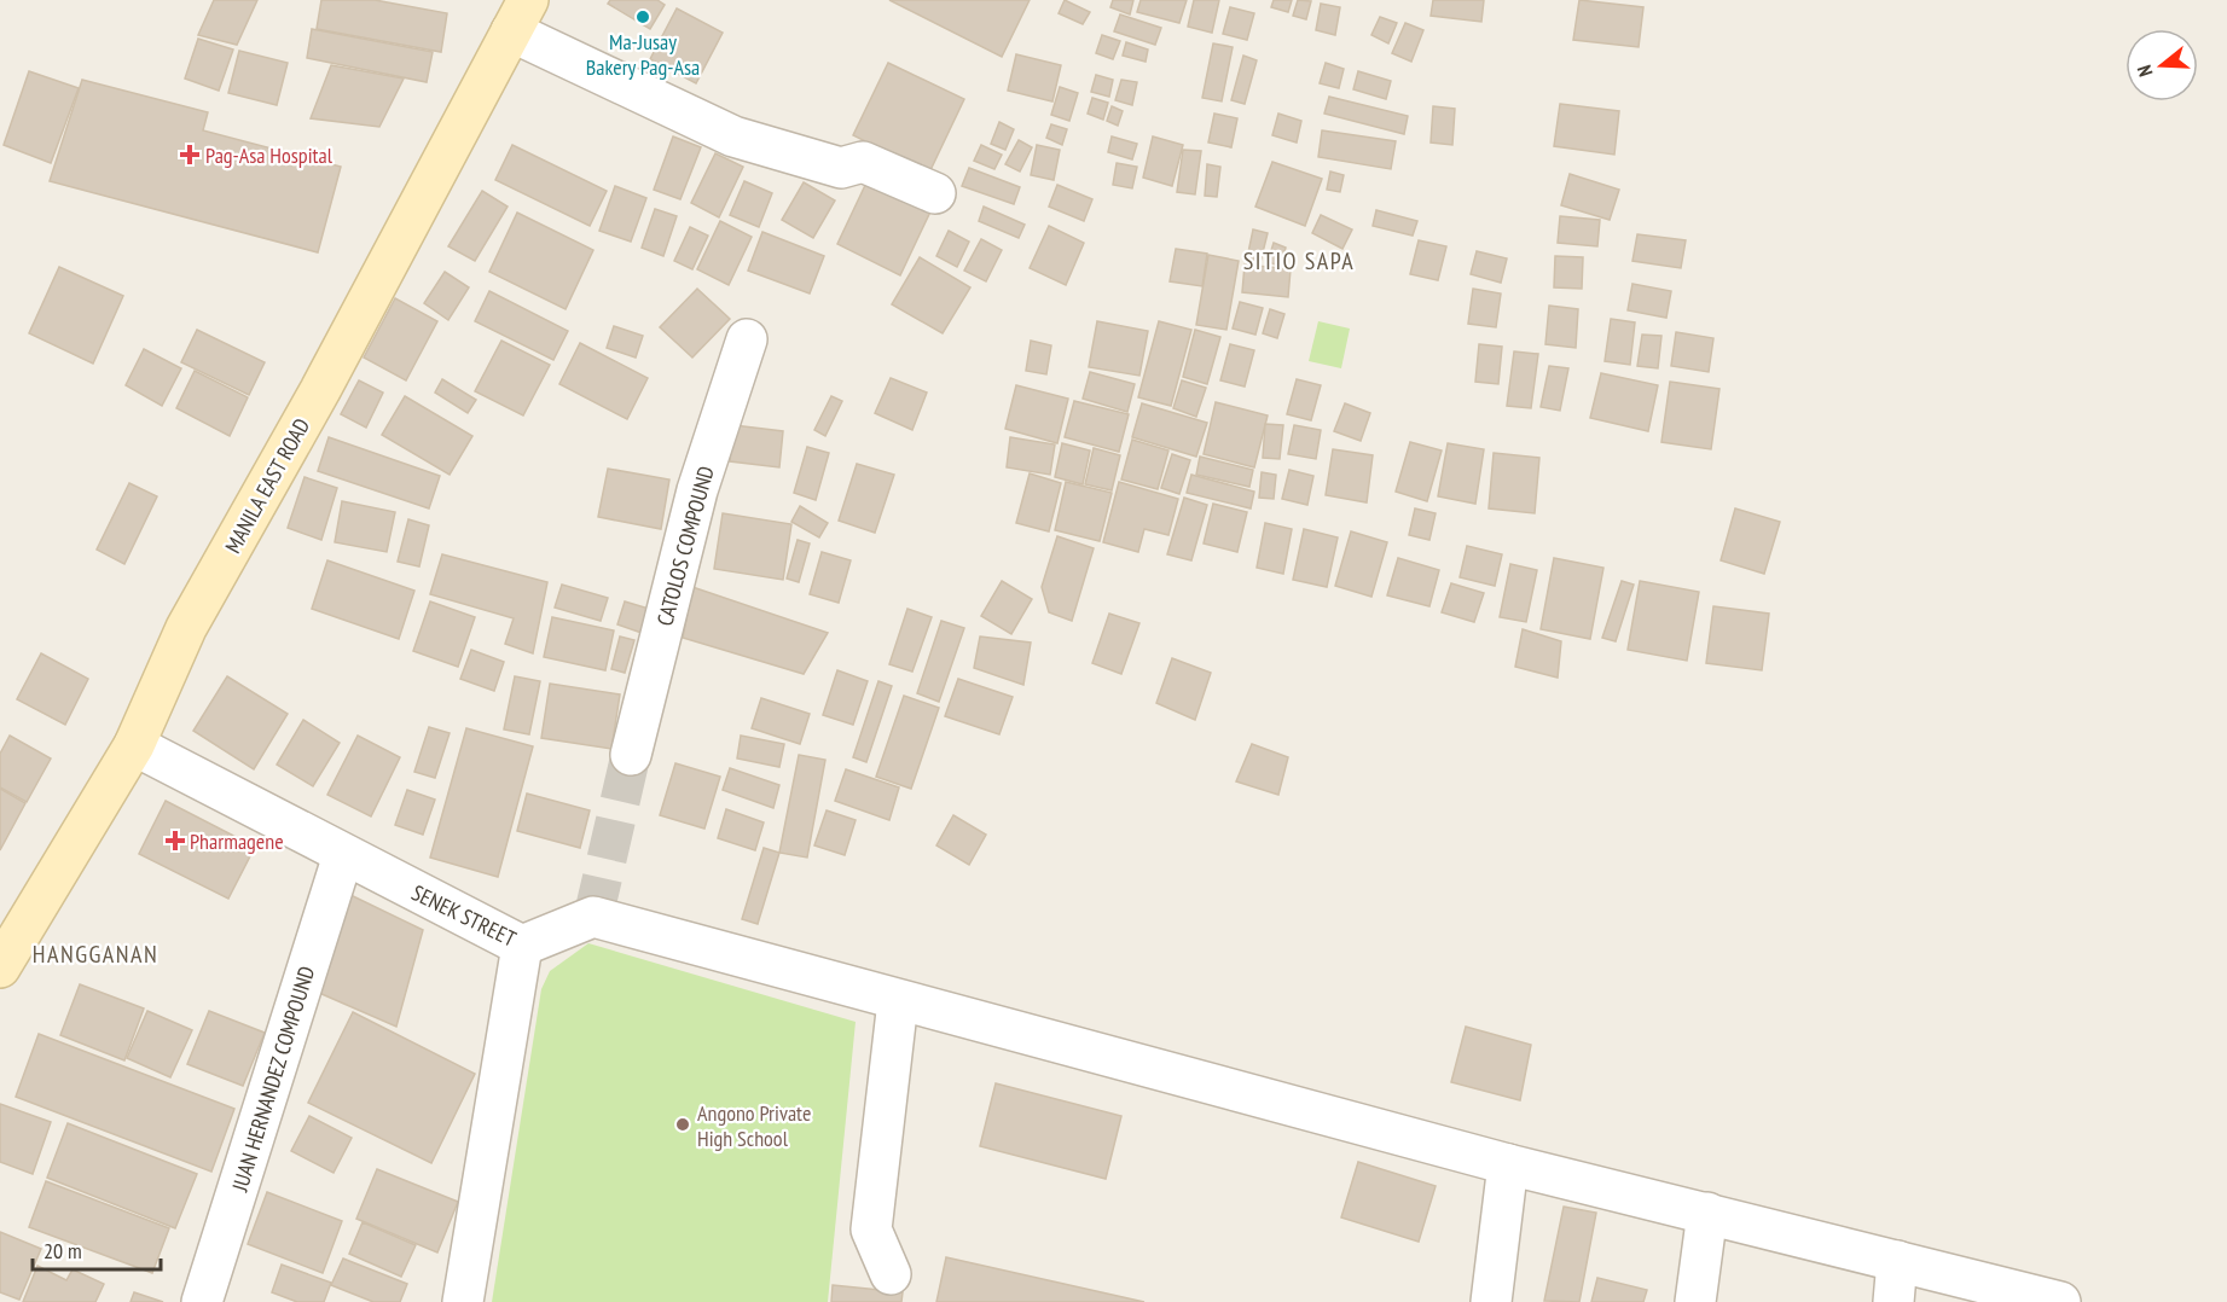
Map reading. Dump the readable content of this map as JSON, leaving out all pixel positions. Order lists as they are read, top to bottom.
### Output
{
  "streets": {
    "main road": ["MANILA EAST ROAD"],
    "street": ["CATOLOS COMPOUND", "SENEK STREET", "JUAN HERNANDEZ COMPOUND"]
  },
  "crossings": [
    ["MANILA EAST ROAD", "SENEK STREET"],
    ["SENEK STREET", "JUAN HERNANDEZ COMPOUND"]
  ],
  "districts": ["SITIO SAPA", "HANGGANAN"],
  "places": {
    "other": ["Ma-Jusay Bakery Pag-Asa", "Angono Private High School"],
    "health": ["Pag-Asa Hospital", "Pharmagene"]
  },
  "scale_bar": "20 m",
  "north": "left"
}
